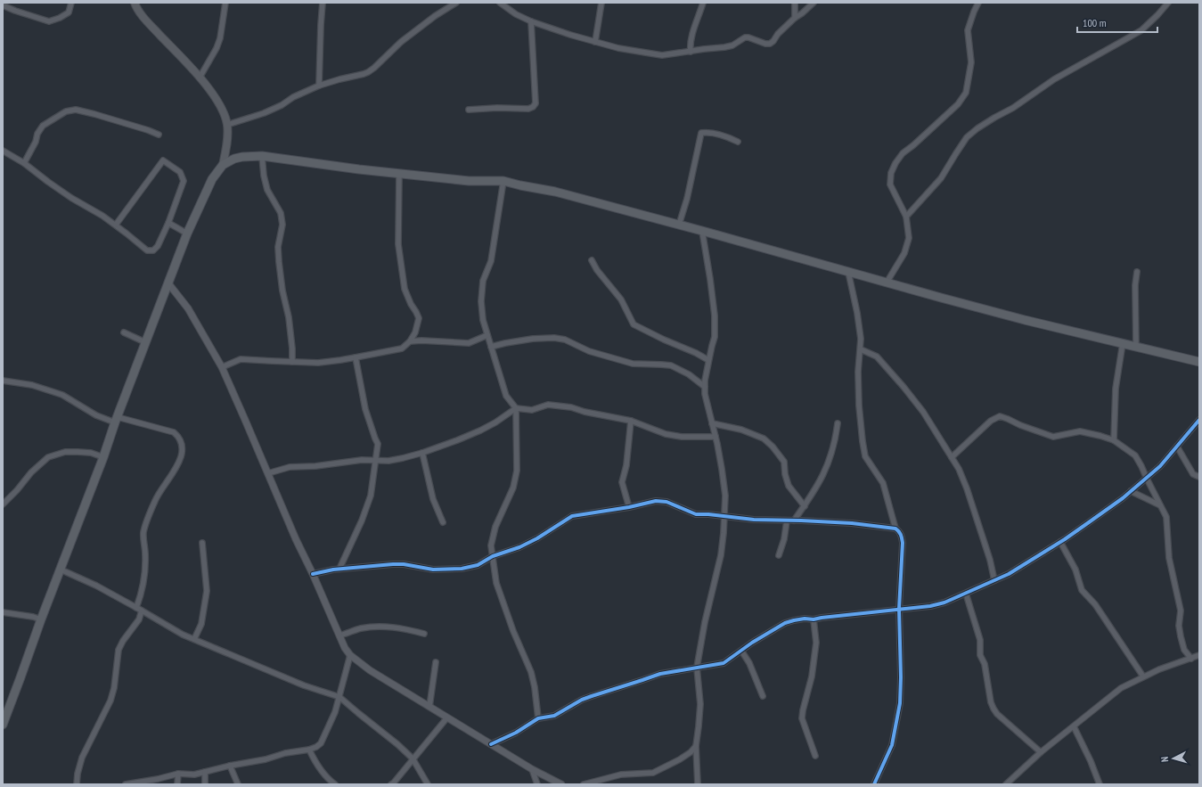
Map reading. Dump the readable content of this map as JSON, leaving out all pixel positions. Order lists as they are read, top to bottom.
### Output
{
  "scale_bar": "100 m",
  "north": "left"
}
